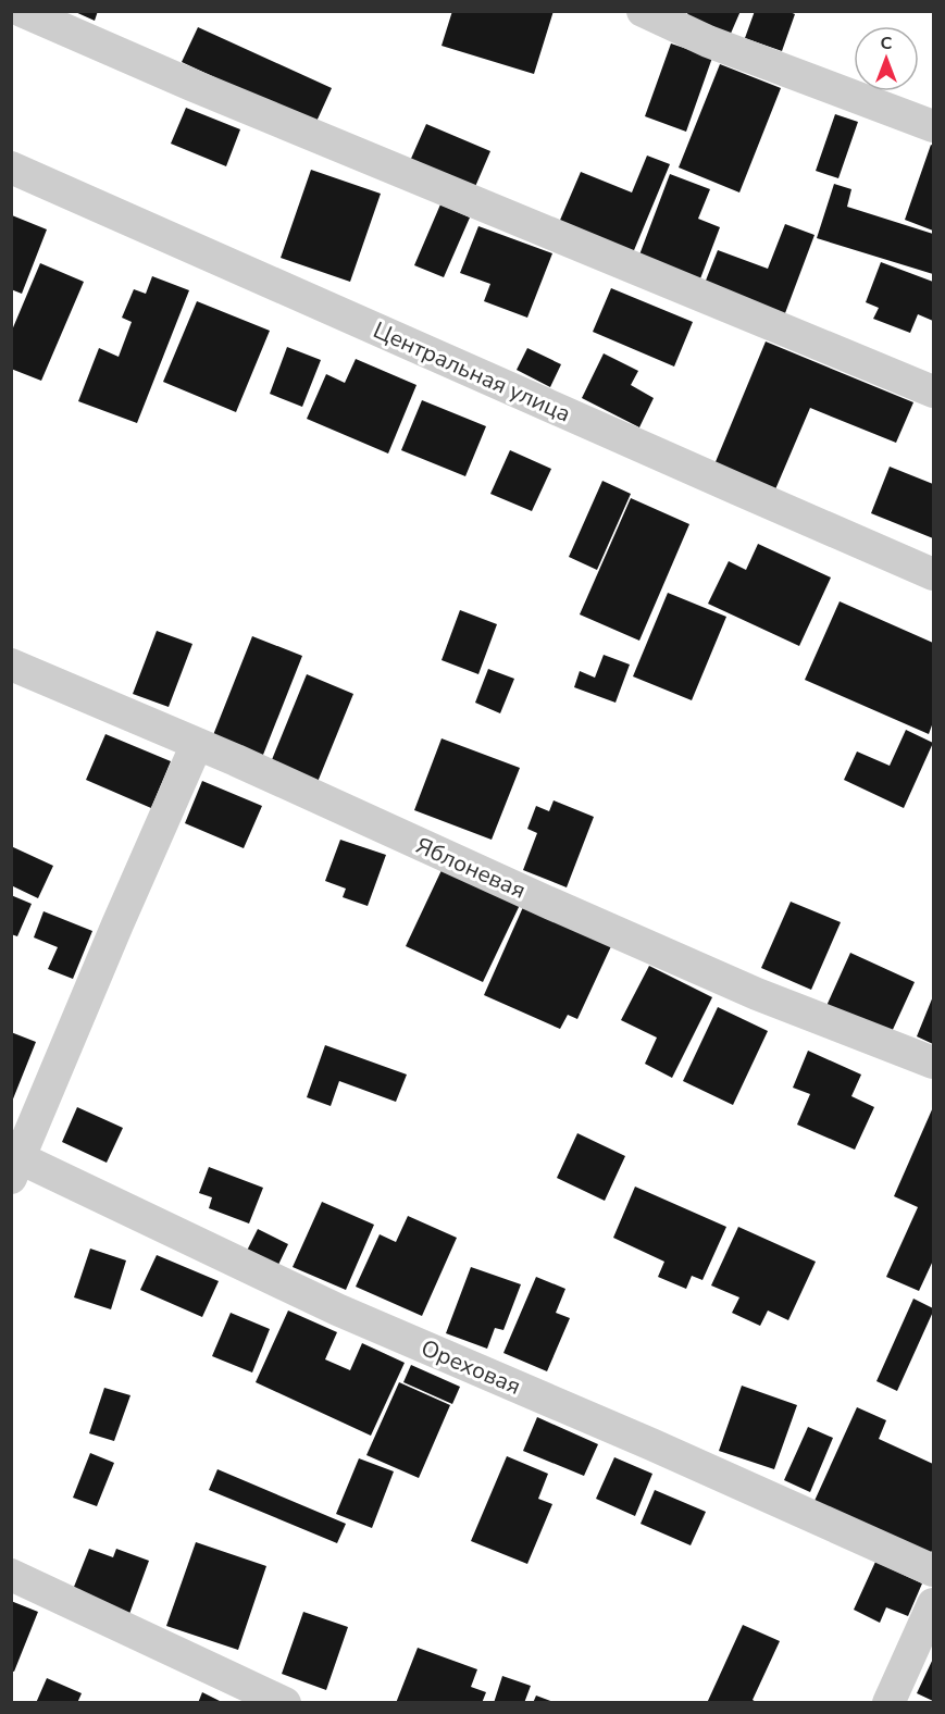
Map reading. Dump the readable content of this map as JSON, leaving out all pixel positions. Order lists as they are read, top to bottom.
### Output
{
  "streets": {
    "street": ["Центральная улица", "Яблоневая", "Ореховая"]
  },
  "north": "top"
}
